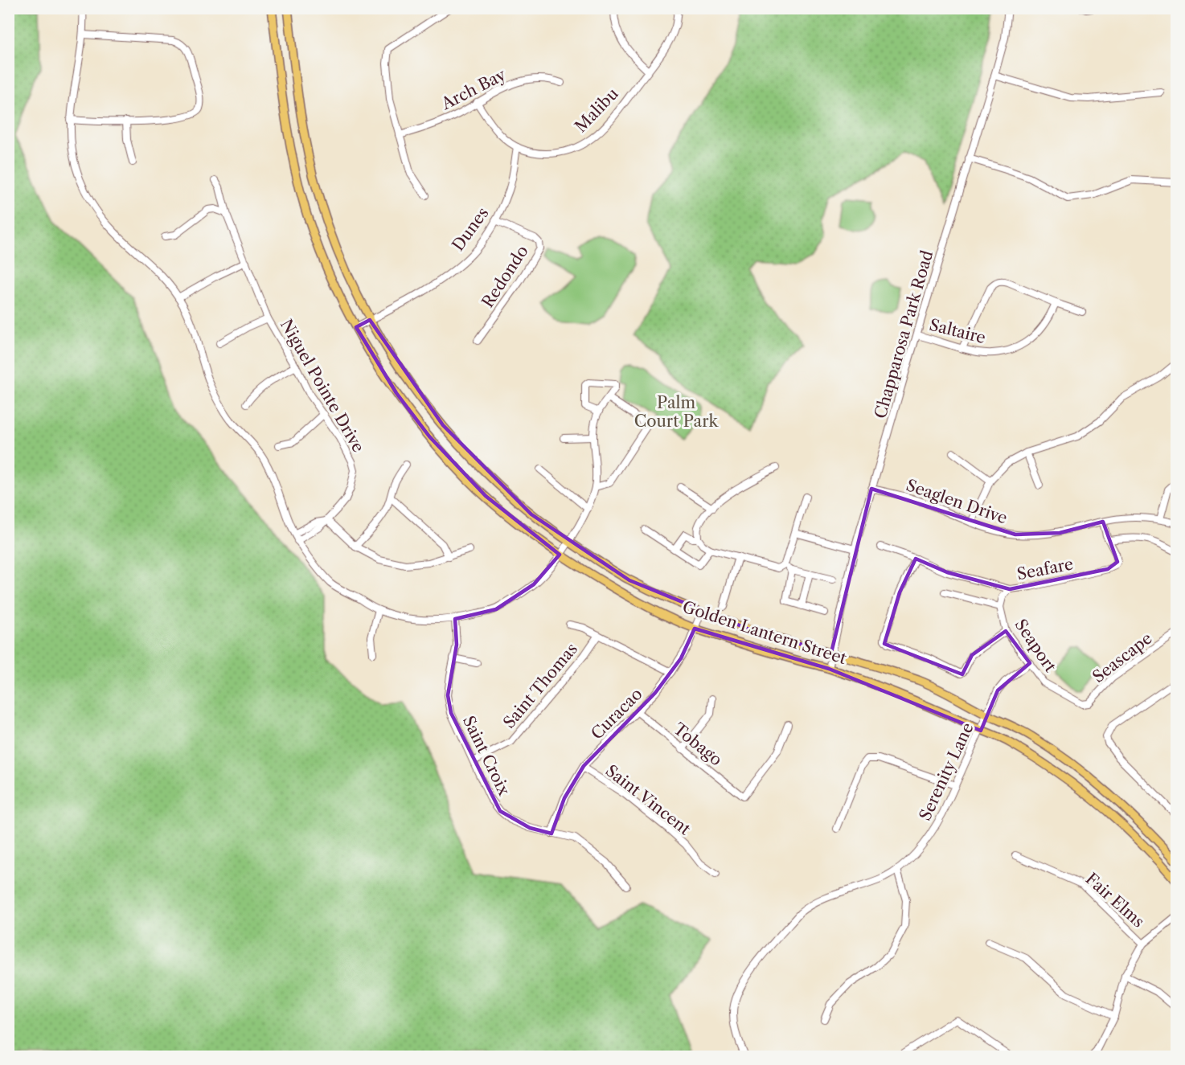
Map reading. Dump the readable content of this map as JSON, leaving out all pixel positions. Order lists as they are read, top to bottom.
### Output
{
  "streets": {
    "main road": ["Golden Lantern Street"],
    "street": [
      "Arch Bay",
      "Malibu",
      "Dunes",
      "Redondo",
      "Saltaire",
      "Chapparosa Park Road",
      "Niguel Pointe Drive",
      "Seaglen Drive",
      "Seafare",
      "Seaport",
      "Seascape",
      "Saint Thomas",
      "Curacao",
      "Tobago",
      "Saint Croix",
      "Serenity Lane",
      "Saint Vincent",
      "Fair Elms"
    ]
  },
  "crossings": [
    ["Arch Bay", "Malibu"],
    ["Malibu", "Dunes"],
    ["Dunes", "Redondo"],
    ["Dunes", "Golden Lantern Street"],
    ["Saltaire", "Chapparosa Park Road"],
    ["Chapparosa Park Road", "Seaglen Drive"],
    ["Chapparosa Park Road", "Golden Lantern Street"],
    ["Seaglen Drive", "Seafare"],
    ["Seafare", "Seaport"],
    ["Golden Lantern Street", "Curacao"],
    ["Golden Lantern Street", "Serenity Lane"],
    ["Seaport", "Seascape"],
    ["Seaport", "Serenity Lane"],
    ["Saint Thomas", "Saint Croix"],
    ["Curacao", "Tobago"],
    ["Curacao", "Saint Croix"],
    ["Curacao", "Saint Vincent"]
  ],
  "parks": ["Palm Court Park"]
}
